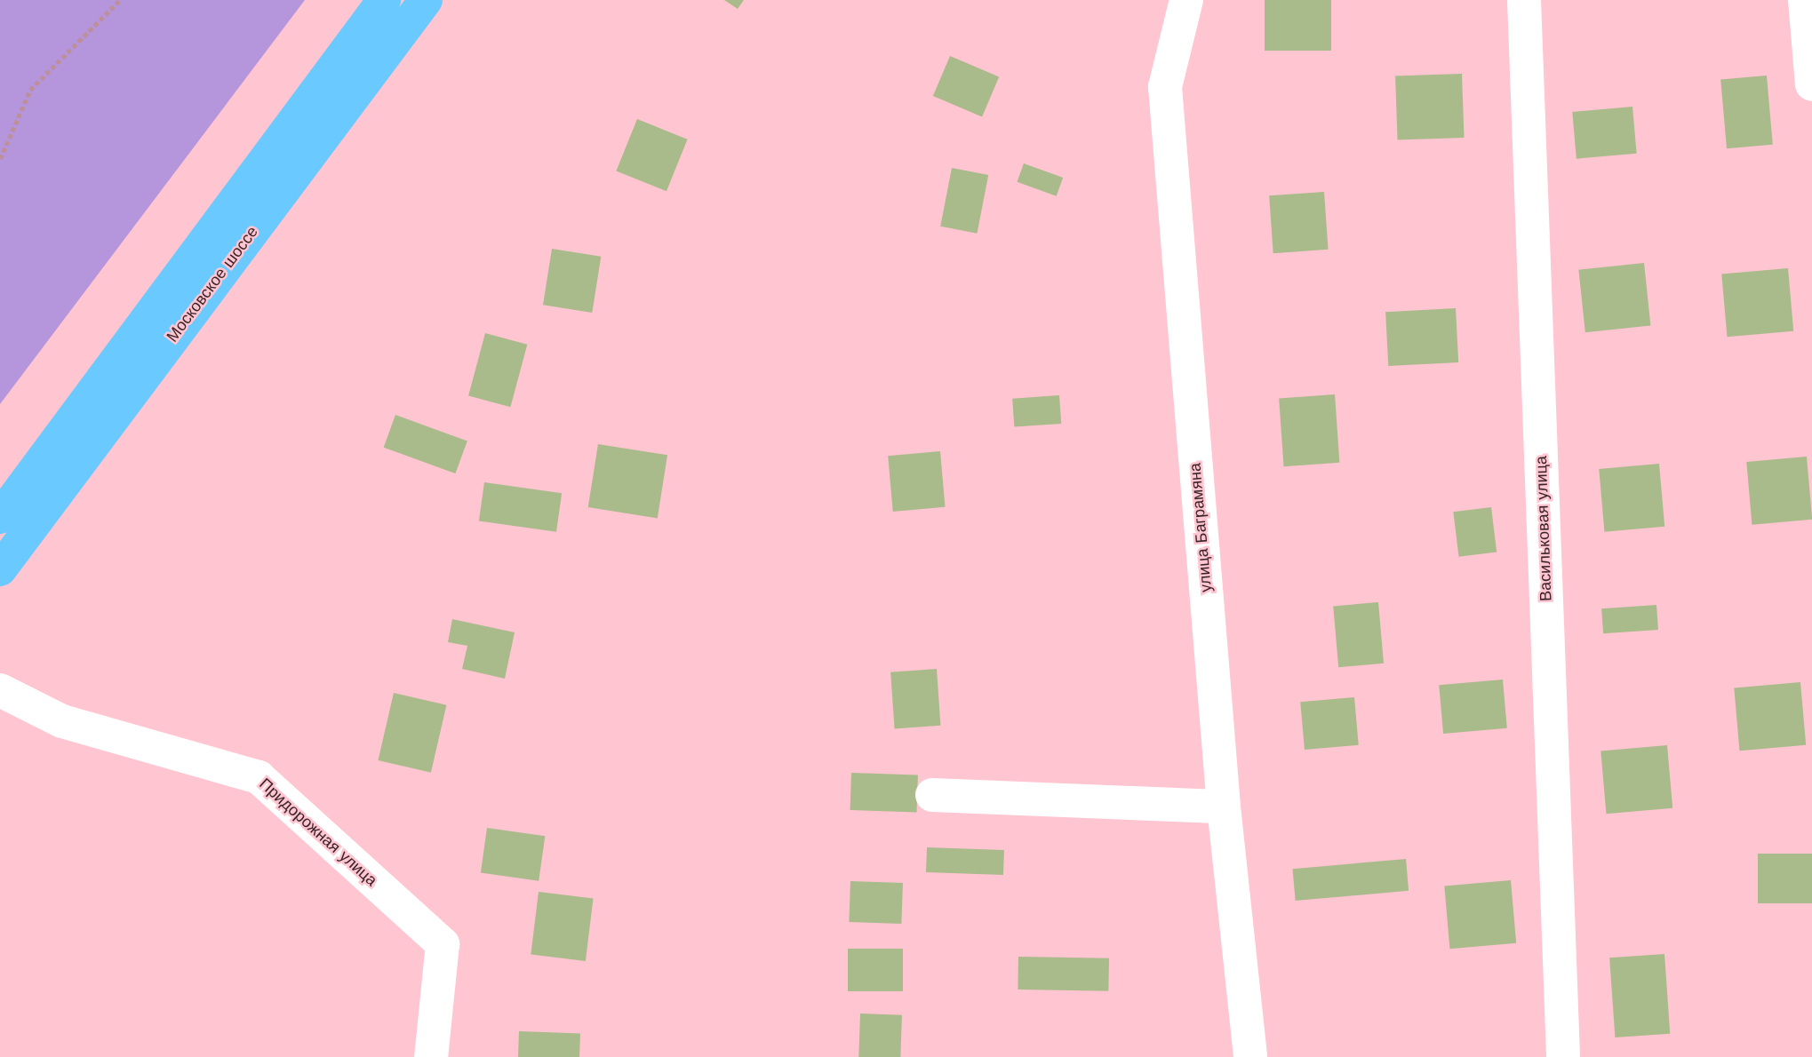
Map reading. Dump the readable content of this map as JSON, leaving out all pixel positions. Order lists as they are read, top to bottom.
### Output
{
  "streets": {
    "main road": ["Московское шоссе"],
    "street": ["улица Баграмяна", "Васильковая улица", "Придорожная улица"]
  }
}
